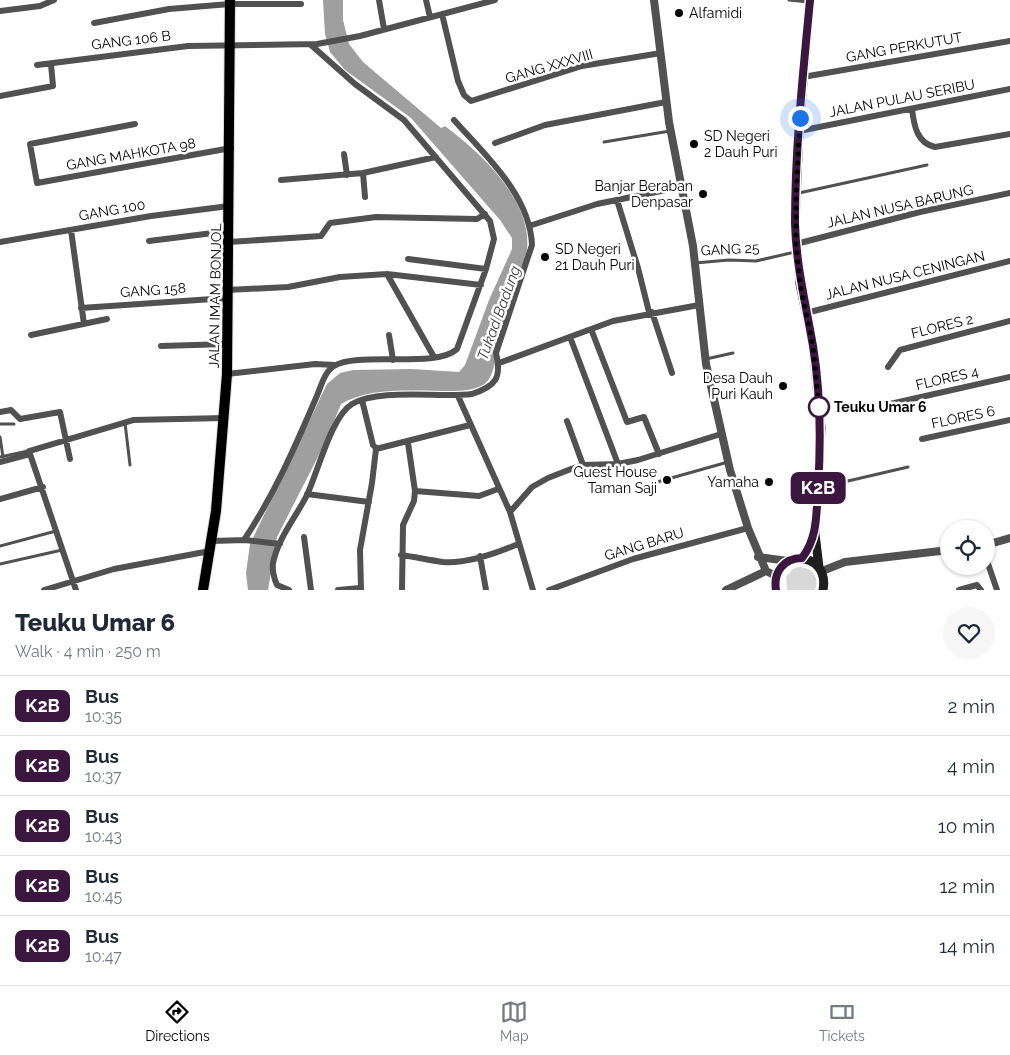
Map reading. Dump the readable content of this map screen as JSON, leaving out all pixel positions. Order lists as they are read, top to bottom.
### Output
{
  "streets": {
    "highway": ["JALAN IMAM BONJOL"],
    "street": [
      "GANG 106 B",
      "GANG PERKUTUT",
      "GANG XXXVIII",
      "JALAN PULAU SERIBU",
      "GANG MAHKOTA 98",
      "JALAN NUSA BARUNG",
      "GANG 100",
      "JALAN NUSA CENINGAN",
      "GANG 158",
      "FLORES 2",
      "FLORES 4",
      "FLORES 6",
      "GANG BARU"
    ],
    "lane": ["GANG 25"]
  },
  "crossings": [
    ["GANG 106 B", "GANG XXXVIII"],
    ["GANG 106 B", "JALAN IMAM BONJOL"],
    ["GANG MAHKOTA 98", "JALAN IMAM BONJOL"],
    ["JALAN NUSA BARUNG", "GANG 25"],
    ["GANG 100", "JALAN IMAM BONJOL"],
    ["GANG 158", "JALAN IMAM BONJOL"]
  ],
  "water": ["Tukad Badung"],
  "places": [
    "Alfamidi",
    "SD Negeri 2 Dauh Puri",
    "Banjar Beraban Denpasar",
    "SD Negeri 21 Dauh Puri",
    "Desa Dauh Puri Kauh",
    "Teuku Umar 6",
    "Guest House Taman Saji",
    "Yamaha"
  ],
  "lines": ["bus line K2B"],
  "page": {
    "on_map": "K2B",
    "heading": ["Teuku Umar 6", "Walk · 4 min · 250 m"],
    "list": [
      {
        "mark": "K2B",
        "name": "Bus",
        "note": "10:35",
        "value": "2 min"
      },
      {
        "mark": "K2B",
        "name": "Bus",
        "note": "10:37",
        "value": "4 min"
      },
      {
        "mark": "K2B",
        "name": "Bus",
        "note": "10:43",
        "value": "10 min"
      },
      {
        "mark": "K2B",
        "name": "Bus",
        "note": "10:45",
        "value": "12 min"
      },
      {
        "mark": "K2B",
        "name": "Bus",
        "note": "10:47",
        "value": "14 min"
      }
    ],
    "tabs": ["Directions", "Map", "Tickets"]
  }
}
